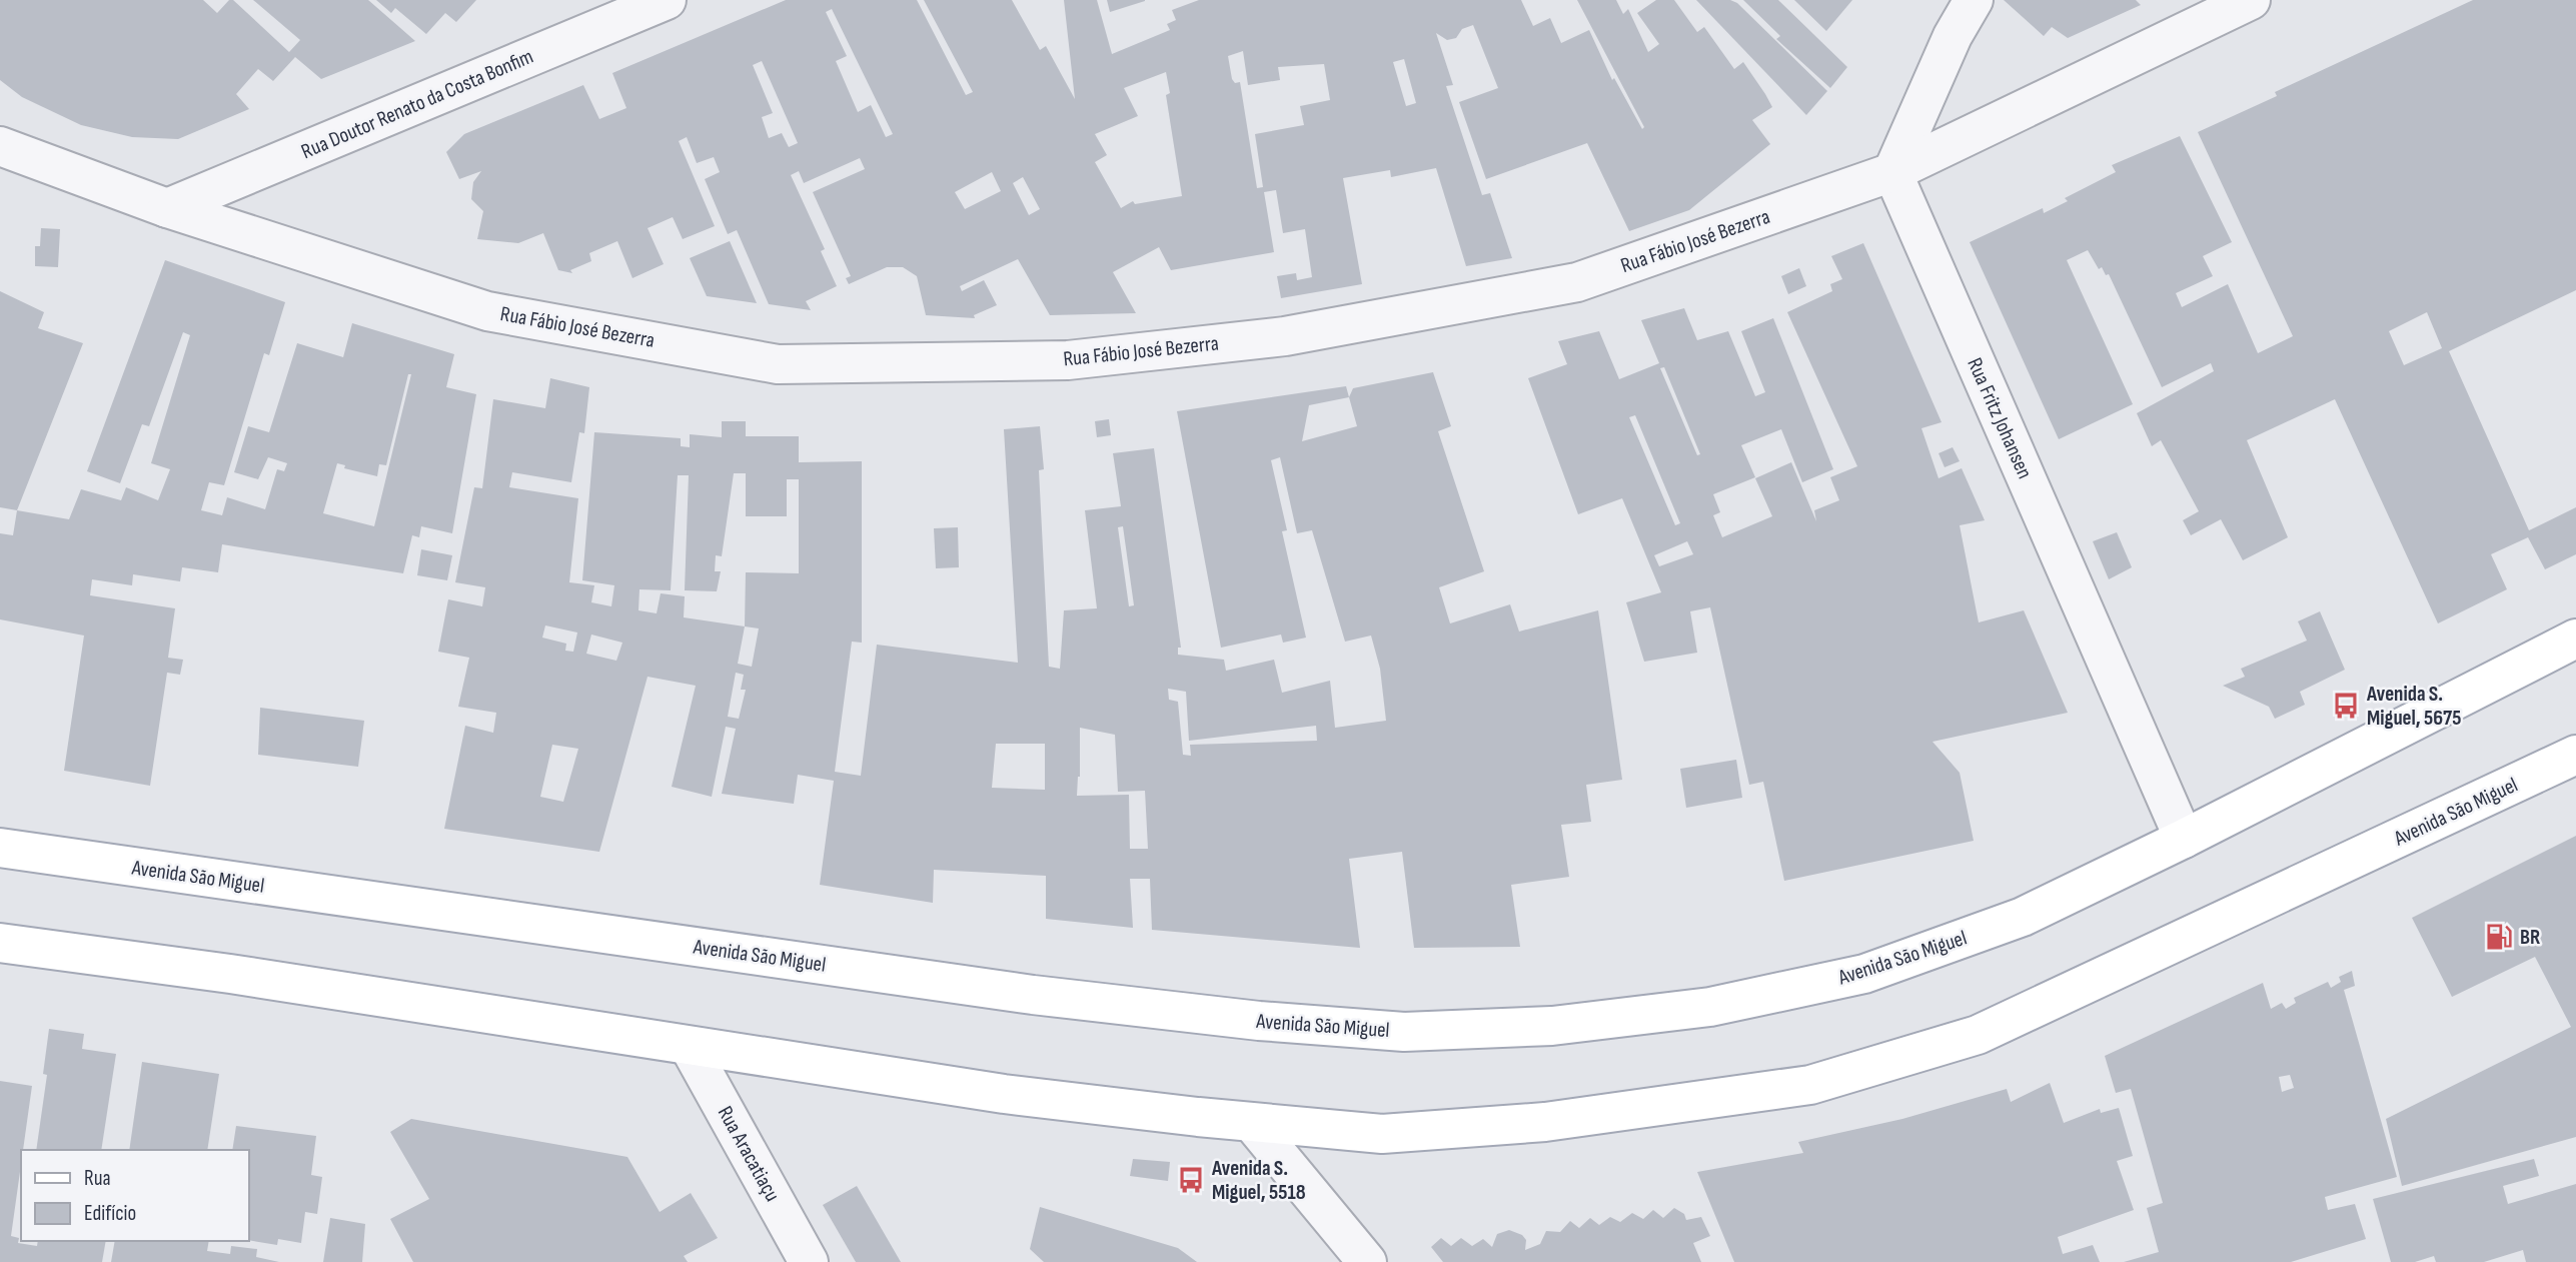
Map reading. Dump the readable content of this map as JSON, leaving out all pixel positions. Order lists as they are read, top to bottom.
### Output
{
  "streets": {
    "main road": ["Avenida São Miguel"],
    "street": [
      "Rua Doutor Renato da Costa Bonfim",
      "Rua Fábio José Bezerra",
      "Rua Fritz Johansen",
      "Rua Aracatiaçu"
    ]
  },
  "crossings": [
    ["Rua Doutor Renato da Costa Bonfim", "Rua Fábio José Bezerra"],
    ["Rua Fábio José Bezerra", "Rua Fritz Johansen"],
    ["Rua Fritz Johansen", "Avenida São Miguel"],
    ["Avenida São Miguel", "Rua Aracatiaçu"]
  ],
  "places": {
    "bus stop": ["Avenida S. Miguel, 5675", "Avenida S. Miguel, 5518"],
    "fuel station": ["BR"]
  },
  "legend": ["Rua", "Edifício"]
}
